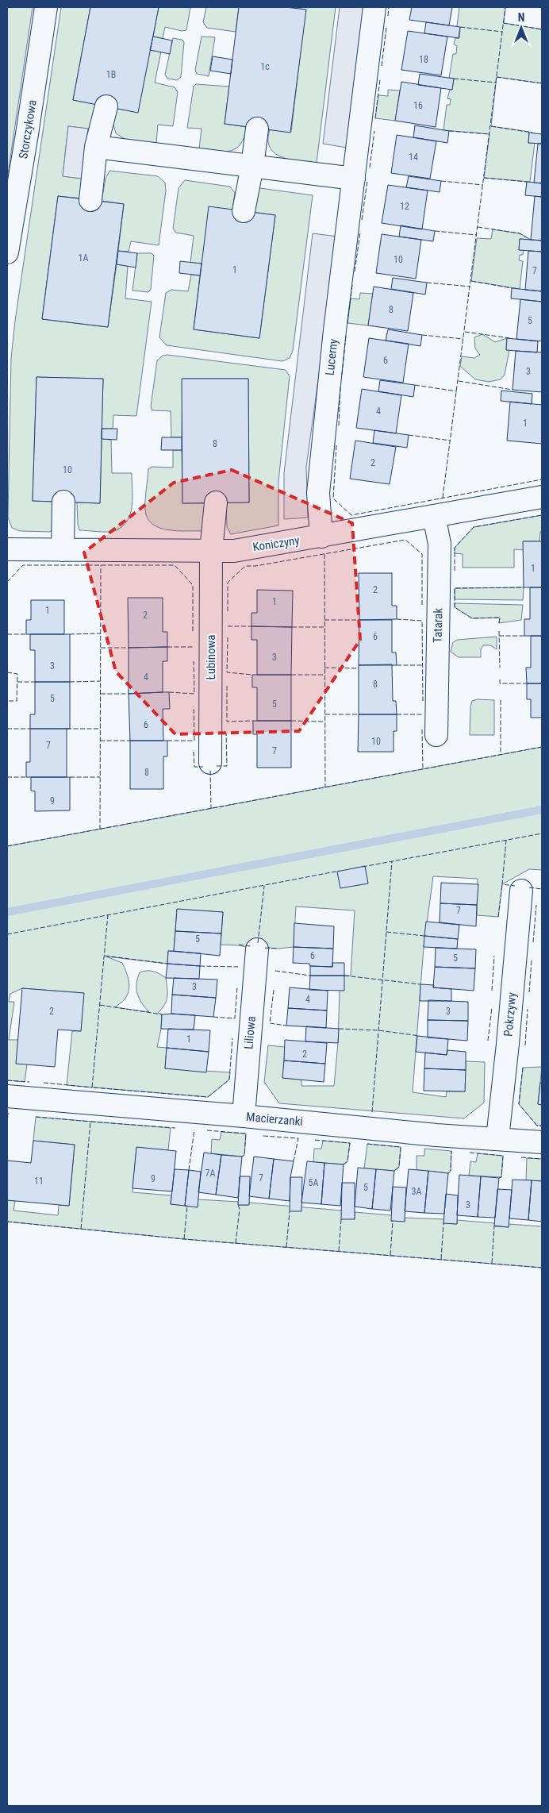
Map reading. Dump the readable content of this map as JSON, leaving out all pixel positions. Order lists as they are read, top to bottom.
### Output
{
  "streets": {
    "street": [
      "Storczykowa",
      "Lucerny",
      "Koniczyny",
      "Tatarak",
      "Łubinowa",
      "Pokrzywy",
      "Liliowa",
      "Macierzanki"
    ]
  },
  "crossings": [
    ["Lucerny", "Koniczyny"],
    ["Koniczyny", "Tatarak"],
    ["Koniczyny", "Łubinowa"],
    ["Pokrzywy", "Macierzanki"],
    ["Liliowa", "Macierzanki"]
  ],
  "house_numbers": [
    "18",
    "1c",
    "1B",
    "16",
    "14",
    "12",
    "1A",
    "10",
    "1",
    "7",
    "8",
    "5",
    "6",
    "3",
    "4",
    "1",
    "8",
    "2",
    "10",
    "1",
    "2",
    "1",
    "1",
    "2",
    "6",
    "3",
    "3",
    "4",
    "8",
    "5",
    "5",
    "6",
    "10",
    "7",
    "7",
    "8",
    "9",
    "7",
    "5",
    "6",
    "5",
    "3",
    "4",
    "2",
    "3",
    "1",
    "2",
    "7A",
    "7",
    "9",
    "11",
    "5A",
    "5",
    "3A",
    "3"
  ],
  "north": "top"
}
